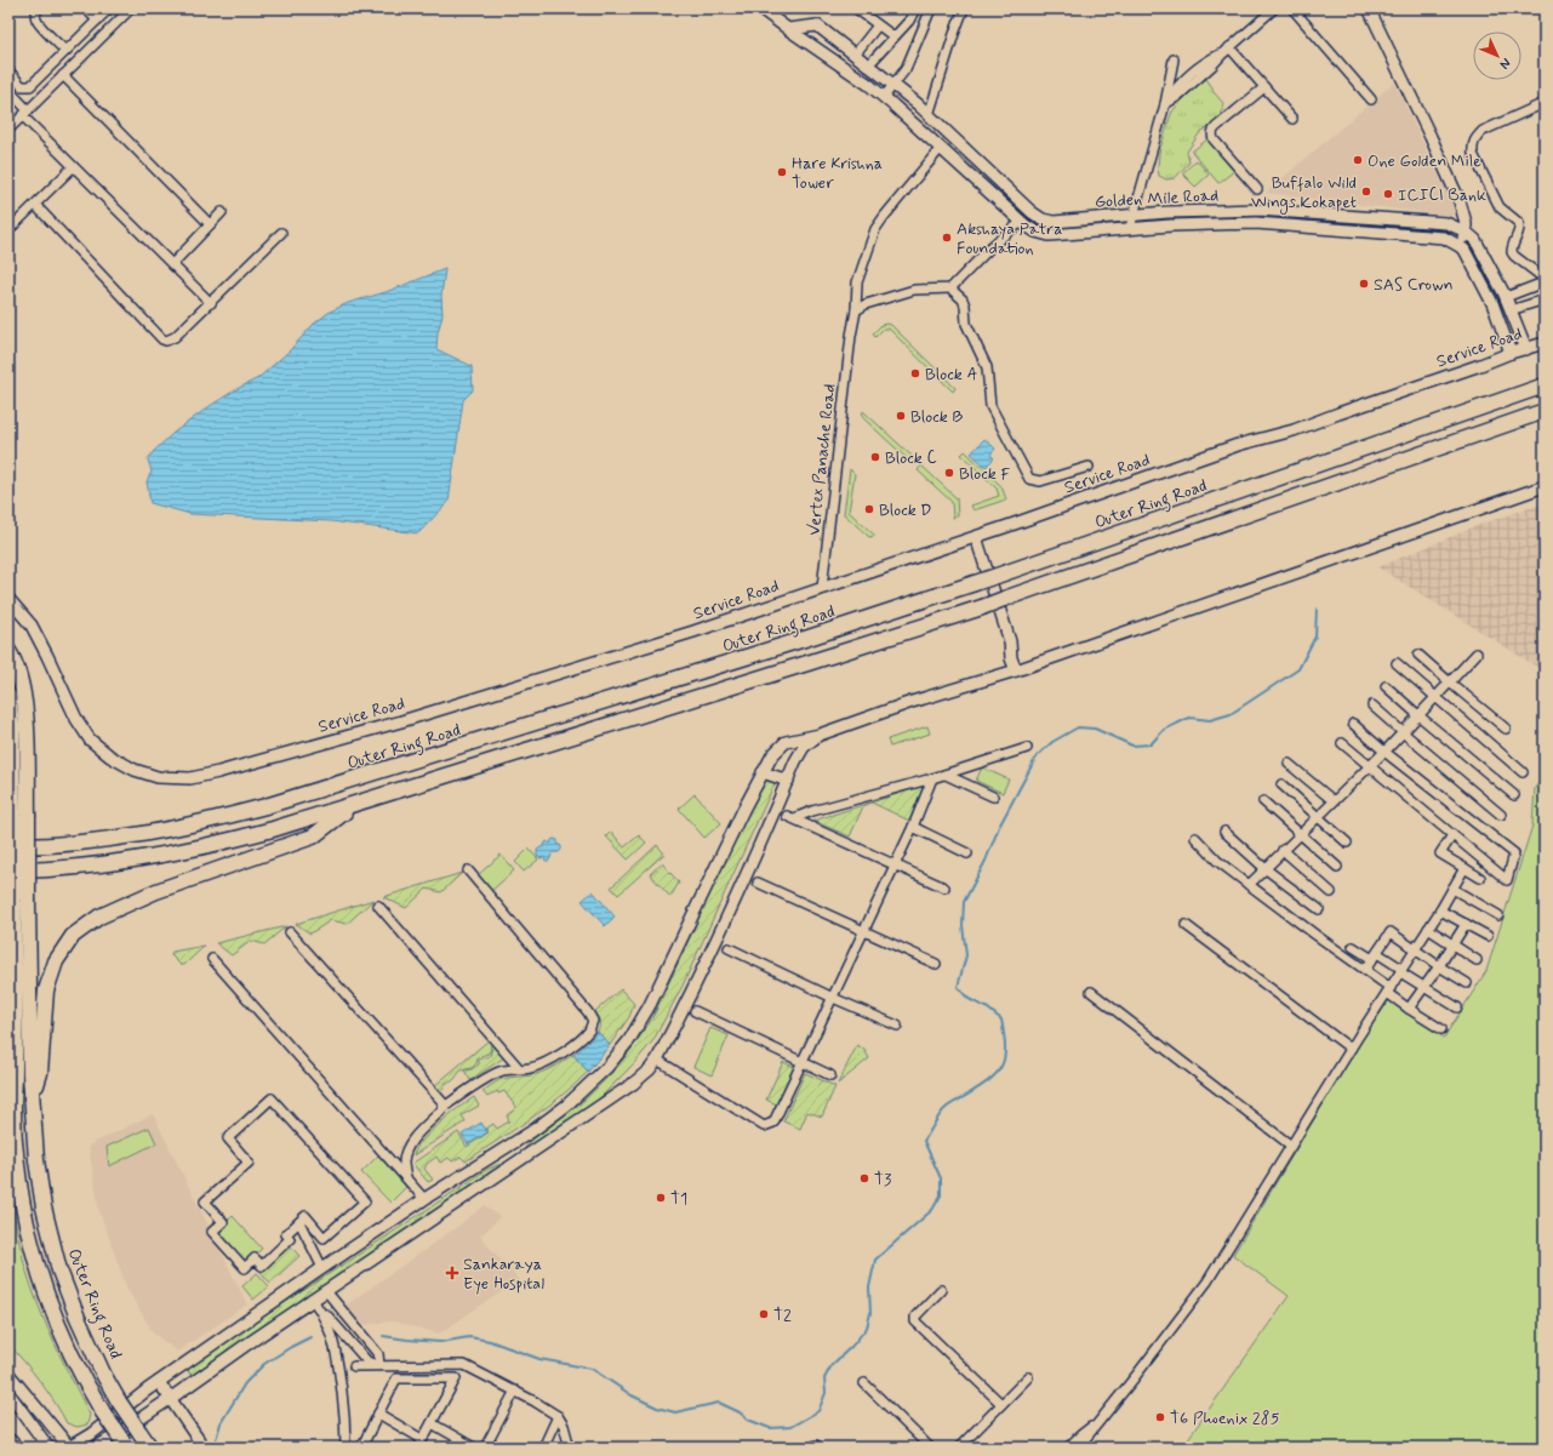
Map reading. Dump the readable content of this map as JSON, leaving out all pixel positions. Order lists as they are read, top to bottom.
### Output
{
  "streets": {
    "highway": ["Outer Ring Road"],
    "main road": ["Golden Mile Road", "Service Road"],
    "street": ["Vertex Panache Road"]
  },
  "crossings": [
    ["Golden Mile Road", "Service Road"],
    ["Golden Mile Road", "Vertex Panache Road"],
    ["Service Road", "Vertex Panache Road"]
  ],
  "places": {
    "other": [
      "One Golden Mile",
      "Hare Krishna Tower",
      "Buffalo Wild Wings Kokapet",
      "ICICI Bank",
      "Akshaya Patra Foundation",
      "SAS Crown",
      "Block A",
      "Block B",
      "Block C",
      "Block F",
      "Block D",
      "T3",
      "T1",
      "T2",
      "T6 Phoenix 285"
    ],
    "health": ["Sankaraya Eye Hospital"]
  },
  "north": "bottom right"
}
